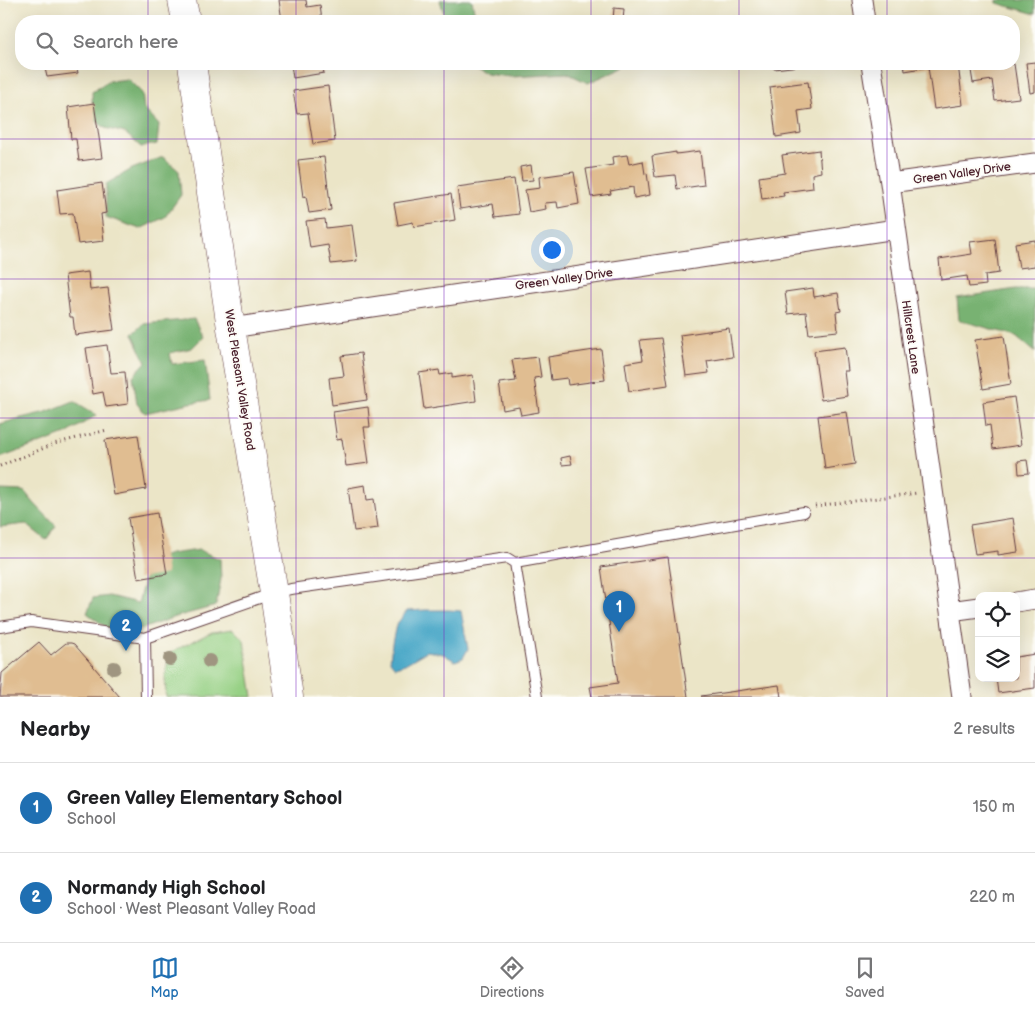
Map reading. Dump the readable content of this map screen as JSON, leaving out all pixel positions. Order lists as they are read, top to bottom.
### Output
{
  "streets": {
    "main road": ["West Pleasant Valley Road"],
    "street": ["Green Valley Drive", "Hillcrest Lane"]
  },
  "crossings": [
    ["Green Valley Drive", "Hillcrest Lane"],
    ["Green Valley Drive", "West Pleasant Valley Road"]
  ],
  "page": {
    "search": "Search here",
    "pins": ["1", "2"],
    "heading": ["Nearby", "2 results"],
    "list": [
      {
        "mark": "1",
        "name": "Green Valley Elementary School",
        "note": "School",
        "value": "150 m"
      },
      {
        "mark": "2",
        "name": "Normandy High School",
        "note": "School · West Pleasant Valley Road",
        "value": "220 m"
      }
    ],
    "nav": ["Map", "Directions", "Saved"]
  }
}
